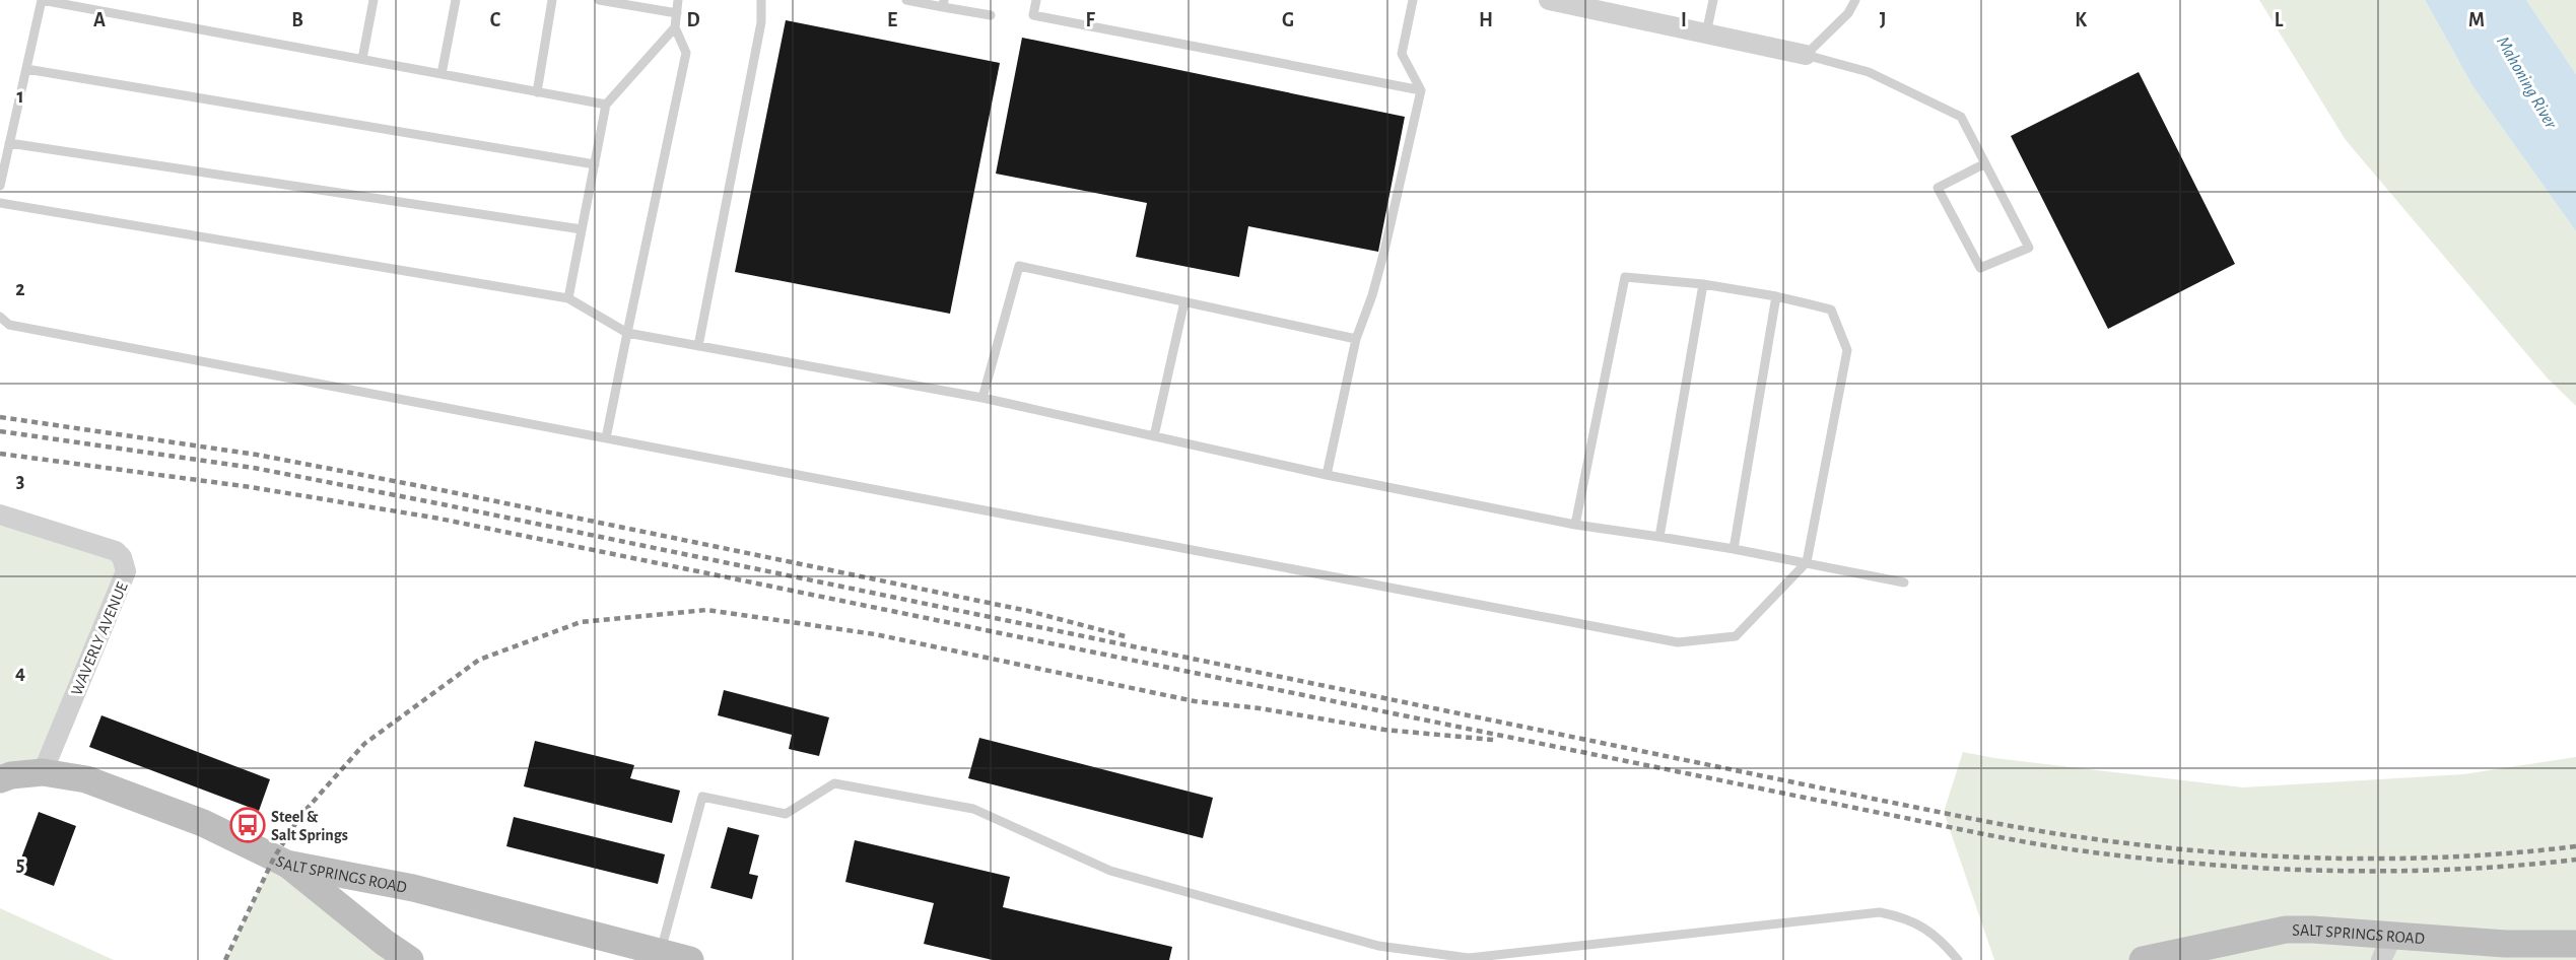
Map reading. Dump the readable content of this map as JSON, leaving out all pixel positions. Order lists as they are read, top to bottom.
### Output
{
  "streets": {
    "street": ["WAVERLY AVENUE", "SALT SPRINGS ROAD"]
  },
  "crossings": [
    ["WAVERLY AVENUE", "SALT SPRINGS ROAD"]
  ],
  "water": ["Mahoning River"],
  "places": {
    "bus stop": ["Steel & Salt Springs"]
  },
  "grid": {
    "columns": [
      "A",
      "B",
      "C",
      "D",
      "E",
      "F",
      "G",
      "H",
      "I",
      "J",
      "K",
      "L",
      "M"
    ],
    "rows": [
      "1",
      "2",
      "3",
      "4",
      "5"
    ]
  }
}
